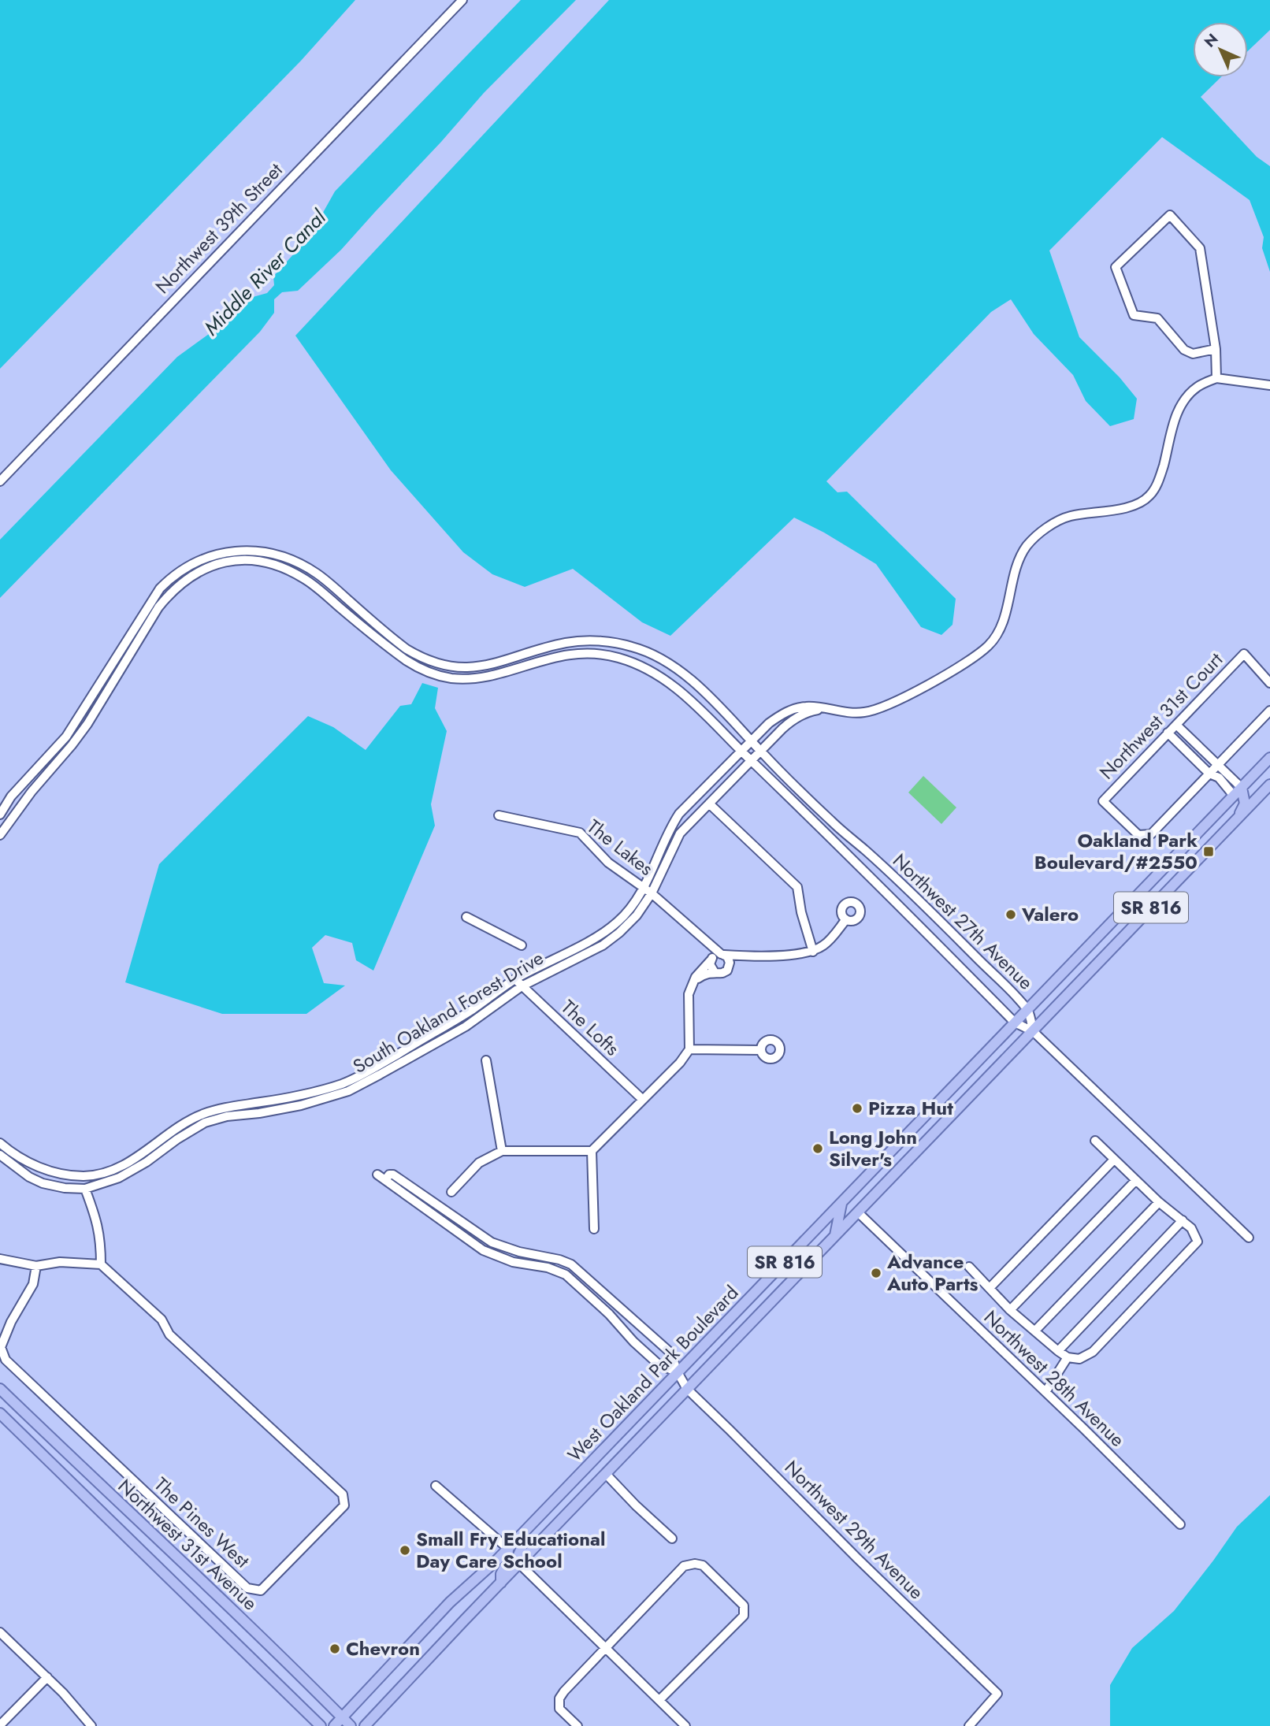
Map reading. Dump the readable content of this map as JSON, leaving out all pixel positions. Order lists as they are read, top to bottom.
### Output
{
  "streets": {
    "main road": ["SR 816", "West Oakland Park Boulevard", "Northwest 31st Avenue"],
    "street": [
      "Northwest 39th Street",
      "Northwest 31st Court",
      "The Lakes",
      "Northwest 27th Avenue",
      "South Oakland Forest Drive",
      "The Lofts",
      "Northwest 28th Avenue",
      "The Pines West",
      "Northwest 29th Avenue"
    ]
  },
  "crossings": [
    ["The Lakes", "South Oakland Forest Drive"],
    ["Northwest 27th Avenue", "South Oakland Forest Drive"],
    ["Northwest 27th Avenue", "West Oakland Park Boulevard"],
    ["South Oakland Forest Drive", "The Lofts"],
    ["West Oakland Park Boulevard", "Northwest 28th Avenue"],
    ["West Oakland Park Boulevard", "Northwest 29th Avenue"],
    ["West Oakland Park Boulevard", "Northwest 31st Avenue"]
  ],
  "water": ["Middle River Canal"],
  "places": {
    "transit": ["Oakland Park Boulevard/#2550"],
    "other": [
      "Valero",
      "Pizza Hut",
      "Long John Silver's",
      "Advance Auto Parts",
      "Small Fry Educational Day Care School",
      "Chevron"
    ]
  },
  "north": "top left"
}
